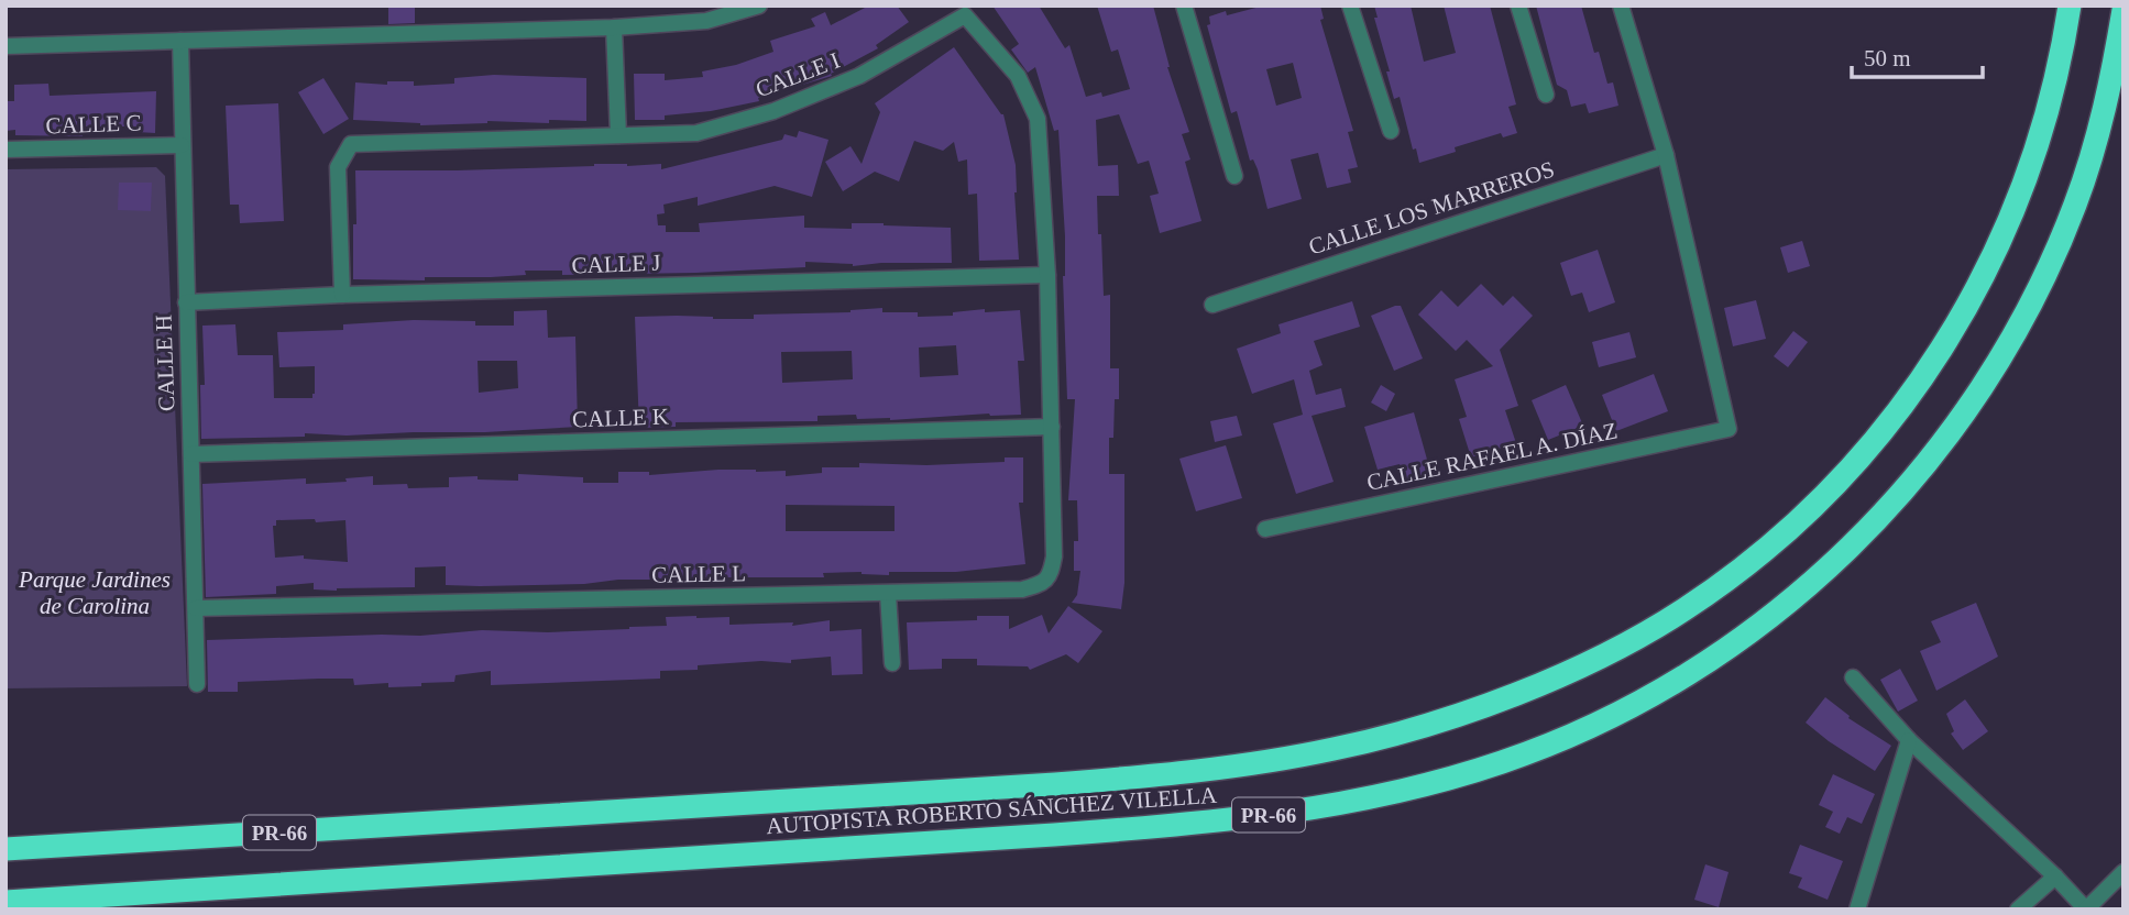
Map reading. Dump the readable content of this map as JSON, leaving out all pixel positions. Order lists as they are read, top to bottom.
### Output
{
  "streets": {
    "highway": ["AUTOPISTA ROBERTO SÁNCHEZ VILELLA", "PR-66"],
    "street": [
      "CALLE I",
      "CALLE C",
      "CALLE LOS MARREROS",
      "CALLE J",
      "CALLE H",
      "CALLE K",
      "CALLE RAFAEL A. DÍAZ",
      "CALLE L"
    ]
  },
  "crossings": [
    ["CALLE I", "CALLE J"],
    ["CALLE I", "CALLE K"],
    ["CALLE I", "CALLE L"],
    ["CALLE C", "CALLE H"],
    ["CALLE LOS MARREROS", "CALLE RAFAEL A. DÍAZ"],
    ["CALLE J", "CALLE H"],
    ["CALLE H", "CALLE K"],
    ["CALLE H", "CALLE L"],
    ["CALLE K", "CALLE L"]
  ],
  "parks": ["Parque Jardines de Carolina"],
  "scale_bar": "50 m"
}
